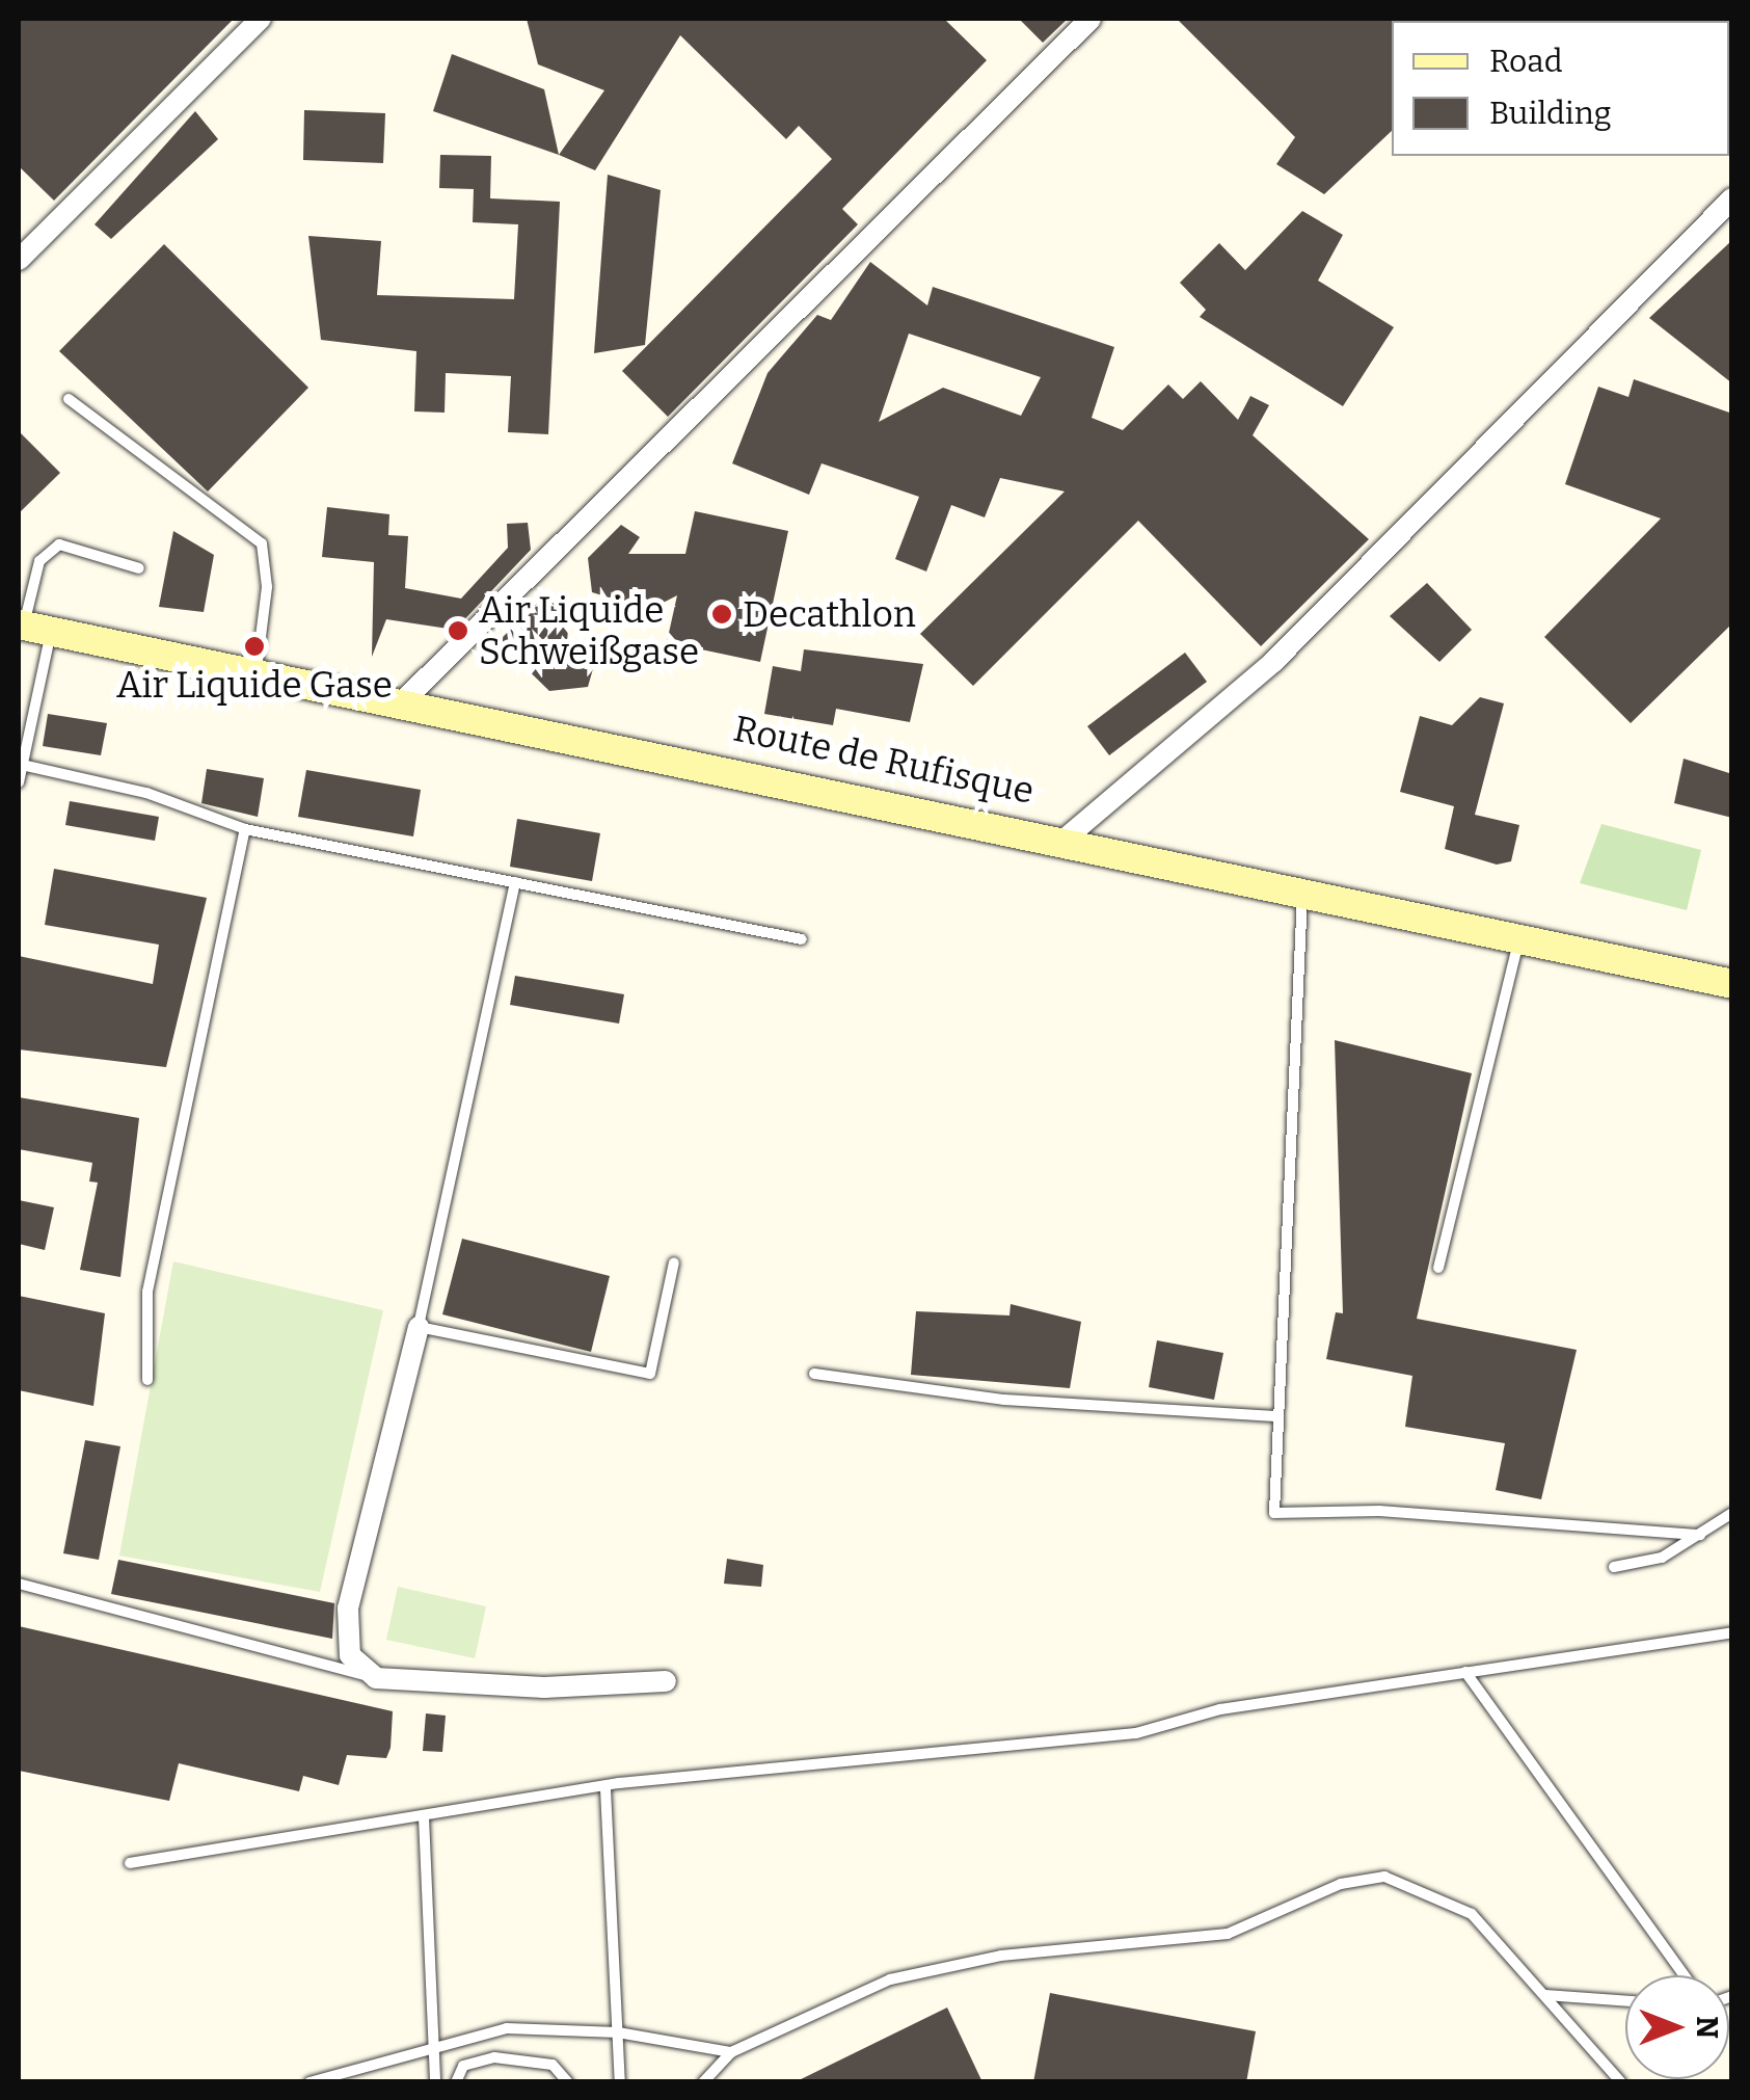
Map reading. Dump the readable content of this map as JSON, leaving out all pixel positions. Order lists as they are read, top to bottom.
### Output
{
  "streets": {
    "main road": ["Route de Rufisque"]
  },
  "places": ["Decathlon", "Air Liquide Schweißgase", "Air Liquide Gase"],
  "legend": ["Road", "Building"],
  "north": "right"
}
